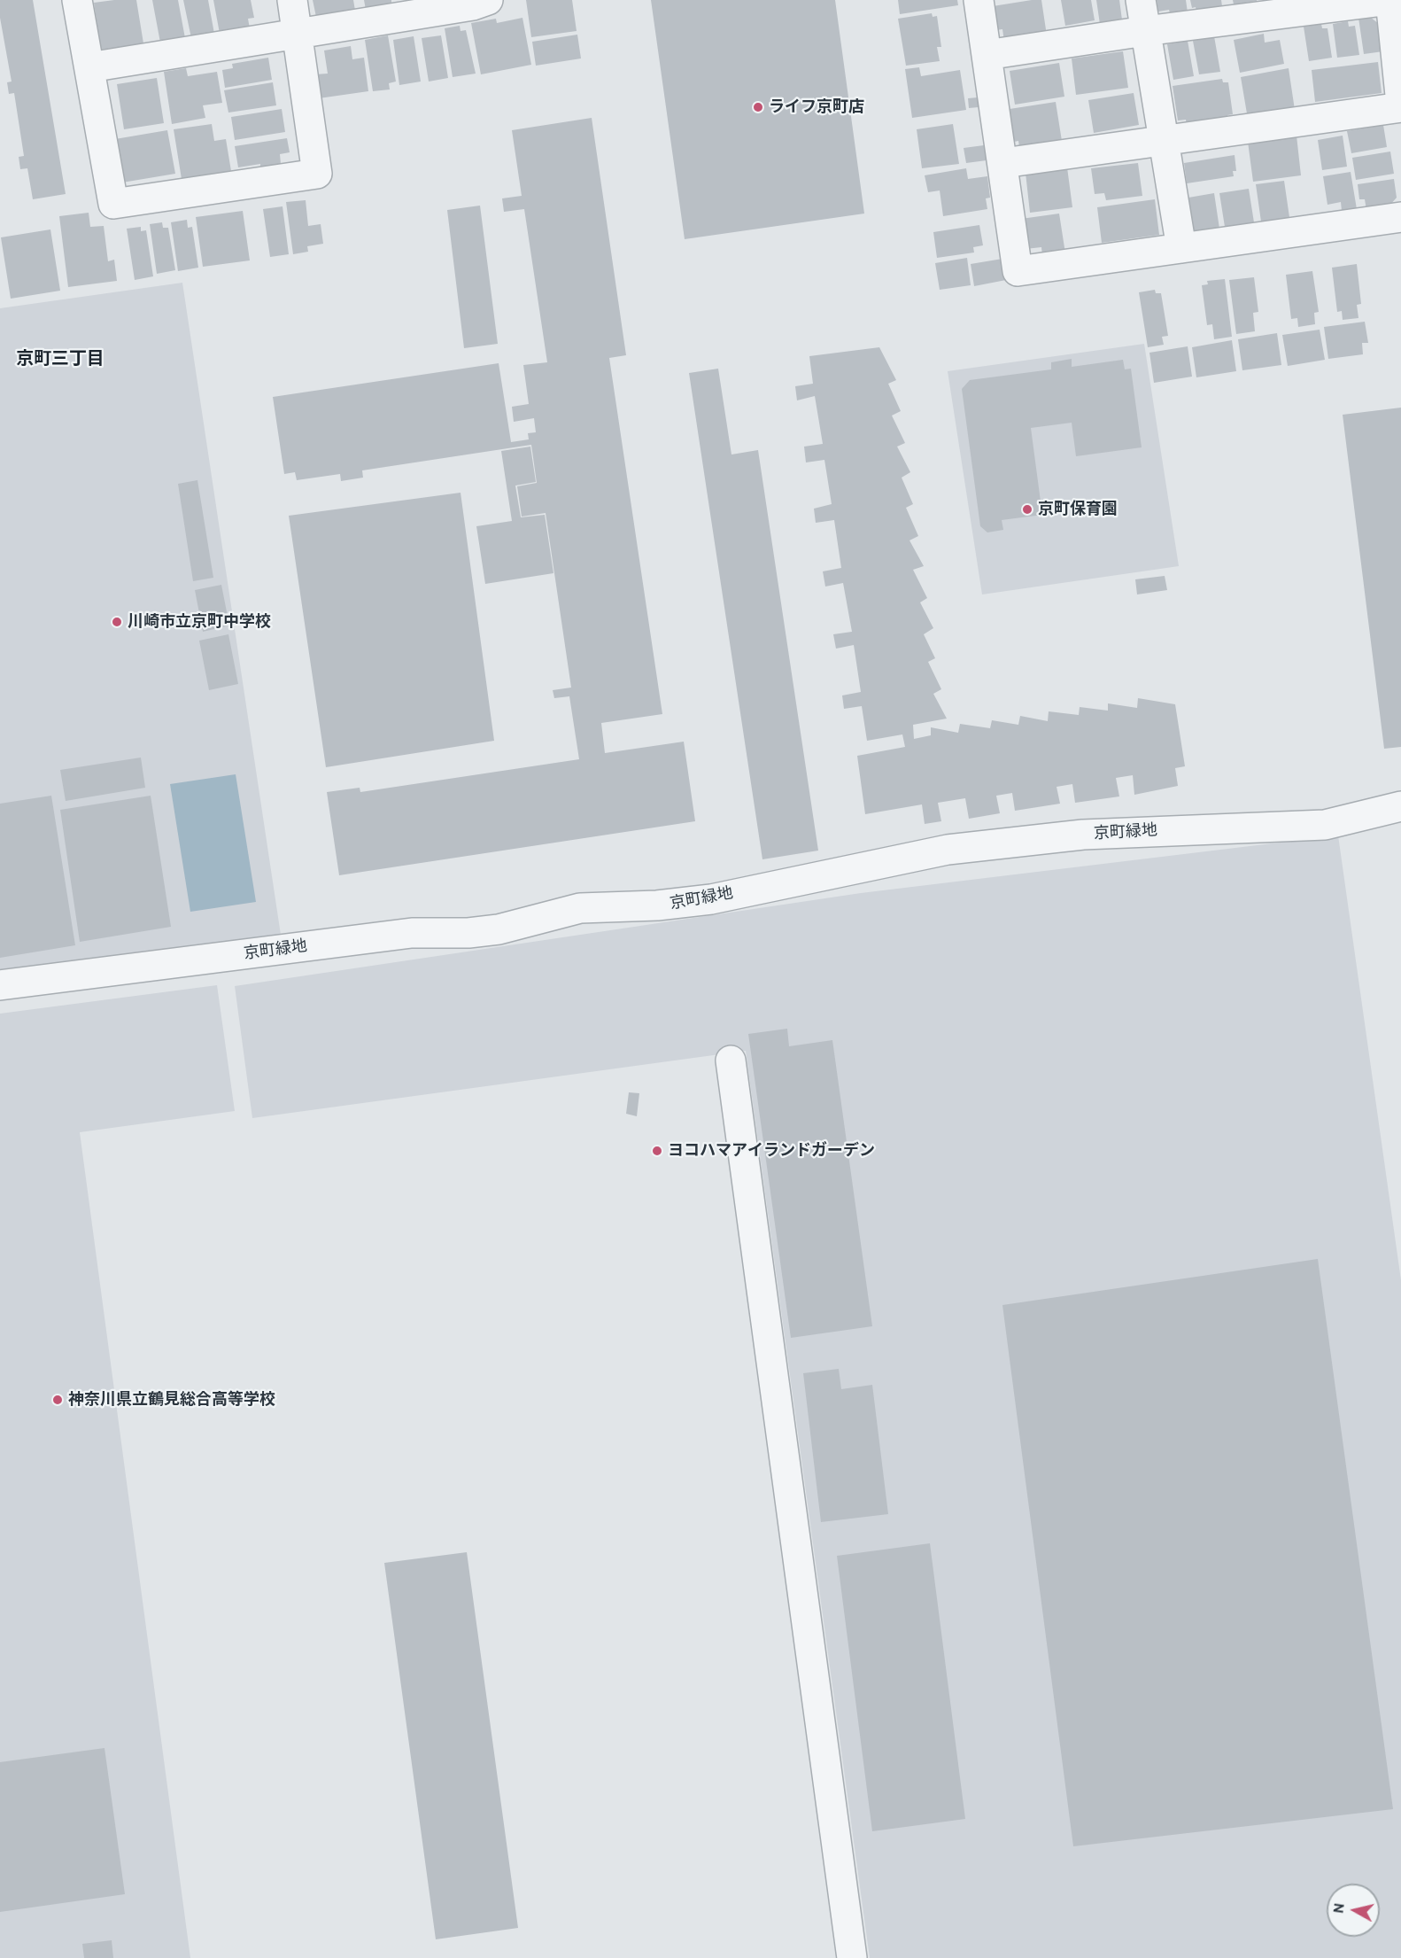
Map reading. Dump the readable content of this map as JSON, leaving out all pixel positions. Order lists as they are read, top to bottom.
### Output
{
  "streets": {
    "street": ["京町緑地"]
  },
  "districts": ["京町三丁目"],
  "places": [
    "ライフ京町店",
    "京町保育園",
    "川崎市立京町中学校",
    "ヨコハマアイランドガーデン",
    "神奈川県立鶴見総合高等学校"
  ],
  "north": "left"
}
